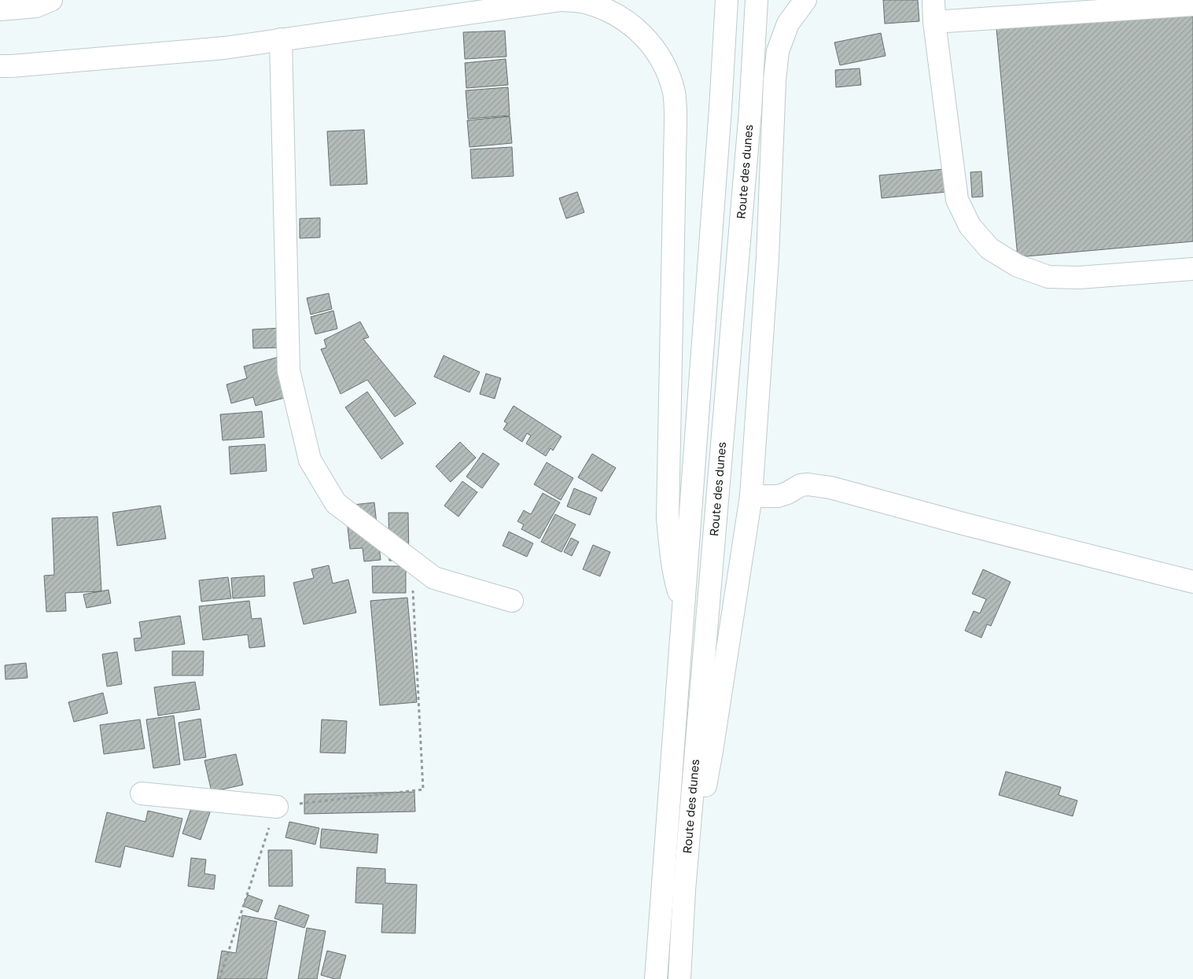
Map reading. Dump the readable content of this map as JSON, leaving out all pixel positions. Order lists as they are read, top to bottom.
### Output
{
  "streets": {
    "main road": ["Route des dunes"]
  }
}
